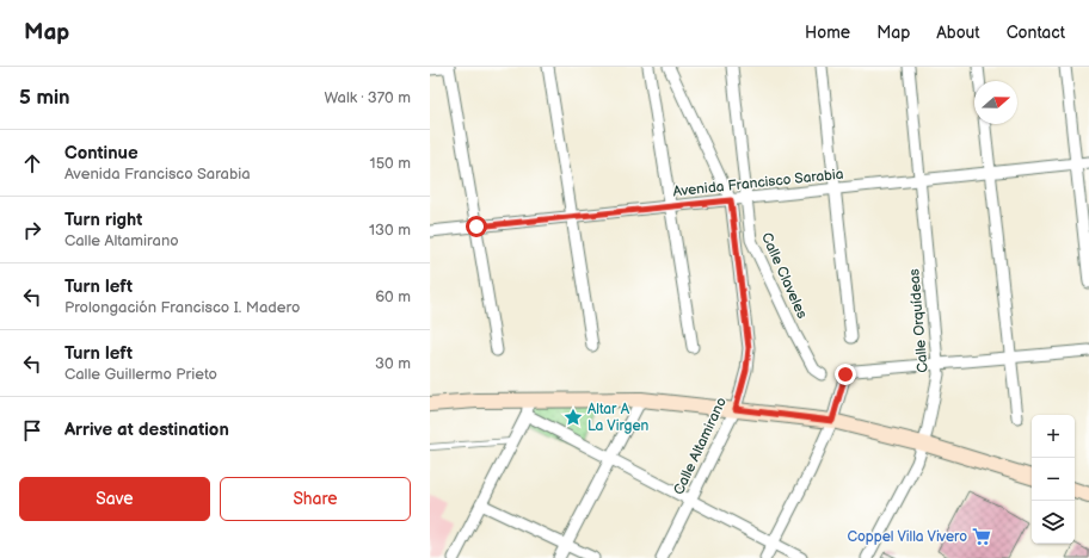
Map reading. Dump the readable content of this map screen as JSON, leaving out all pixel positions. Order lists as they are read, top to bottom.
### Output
{
  "streets": {
    "street": [
      "Avenida Francisco Sarabia",
      "Calle Claveles",
      "Calle Orquídeas",
      "Calle Altamirano"
    ]
  },
  "crossings": [
    ["Avenida Francisco Sarabia", "Calle Claveles"],
    ["Avenida Francisco Sarabia", "Calle Orquídeas"],
    ["Avenida Francisco Sarabia", "Calle Altamirano"]
  ],
  "places": {
    "place": ["Altar A La Virgen"],
    "supermarket": ["Coppel Villa Vivero"]
  },
  "north": "right",
  "page": {
    "header": "Map",
    "nav": [
      "Home",
      "Map",
      "About",
      "Contact"
    ],
    "heading": ["5 min", "Walk · 370 m"],
    "list": [
      ["Continue", "Avenida Francisco Sarabia", "150 m"],
      ["Turn right", "Calle Altamirano", "130 m"],
      ["Turn left", "Prolongación Francisco I. Madero", "60 m"],
      ["Turn left", "Calle Guillermo Prieto", "30 m"],
      "Arrive at destination"
    ],
    "map_buttons": ["+", "−"],
    "buttons": ["Save", "Share"]
  }
}
